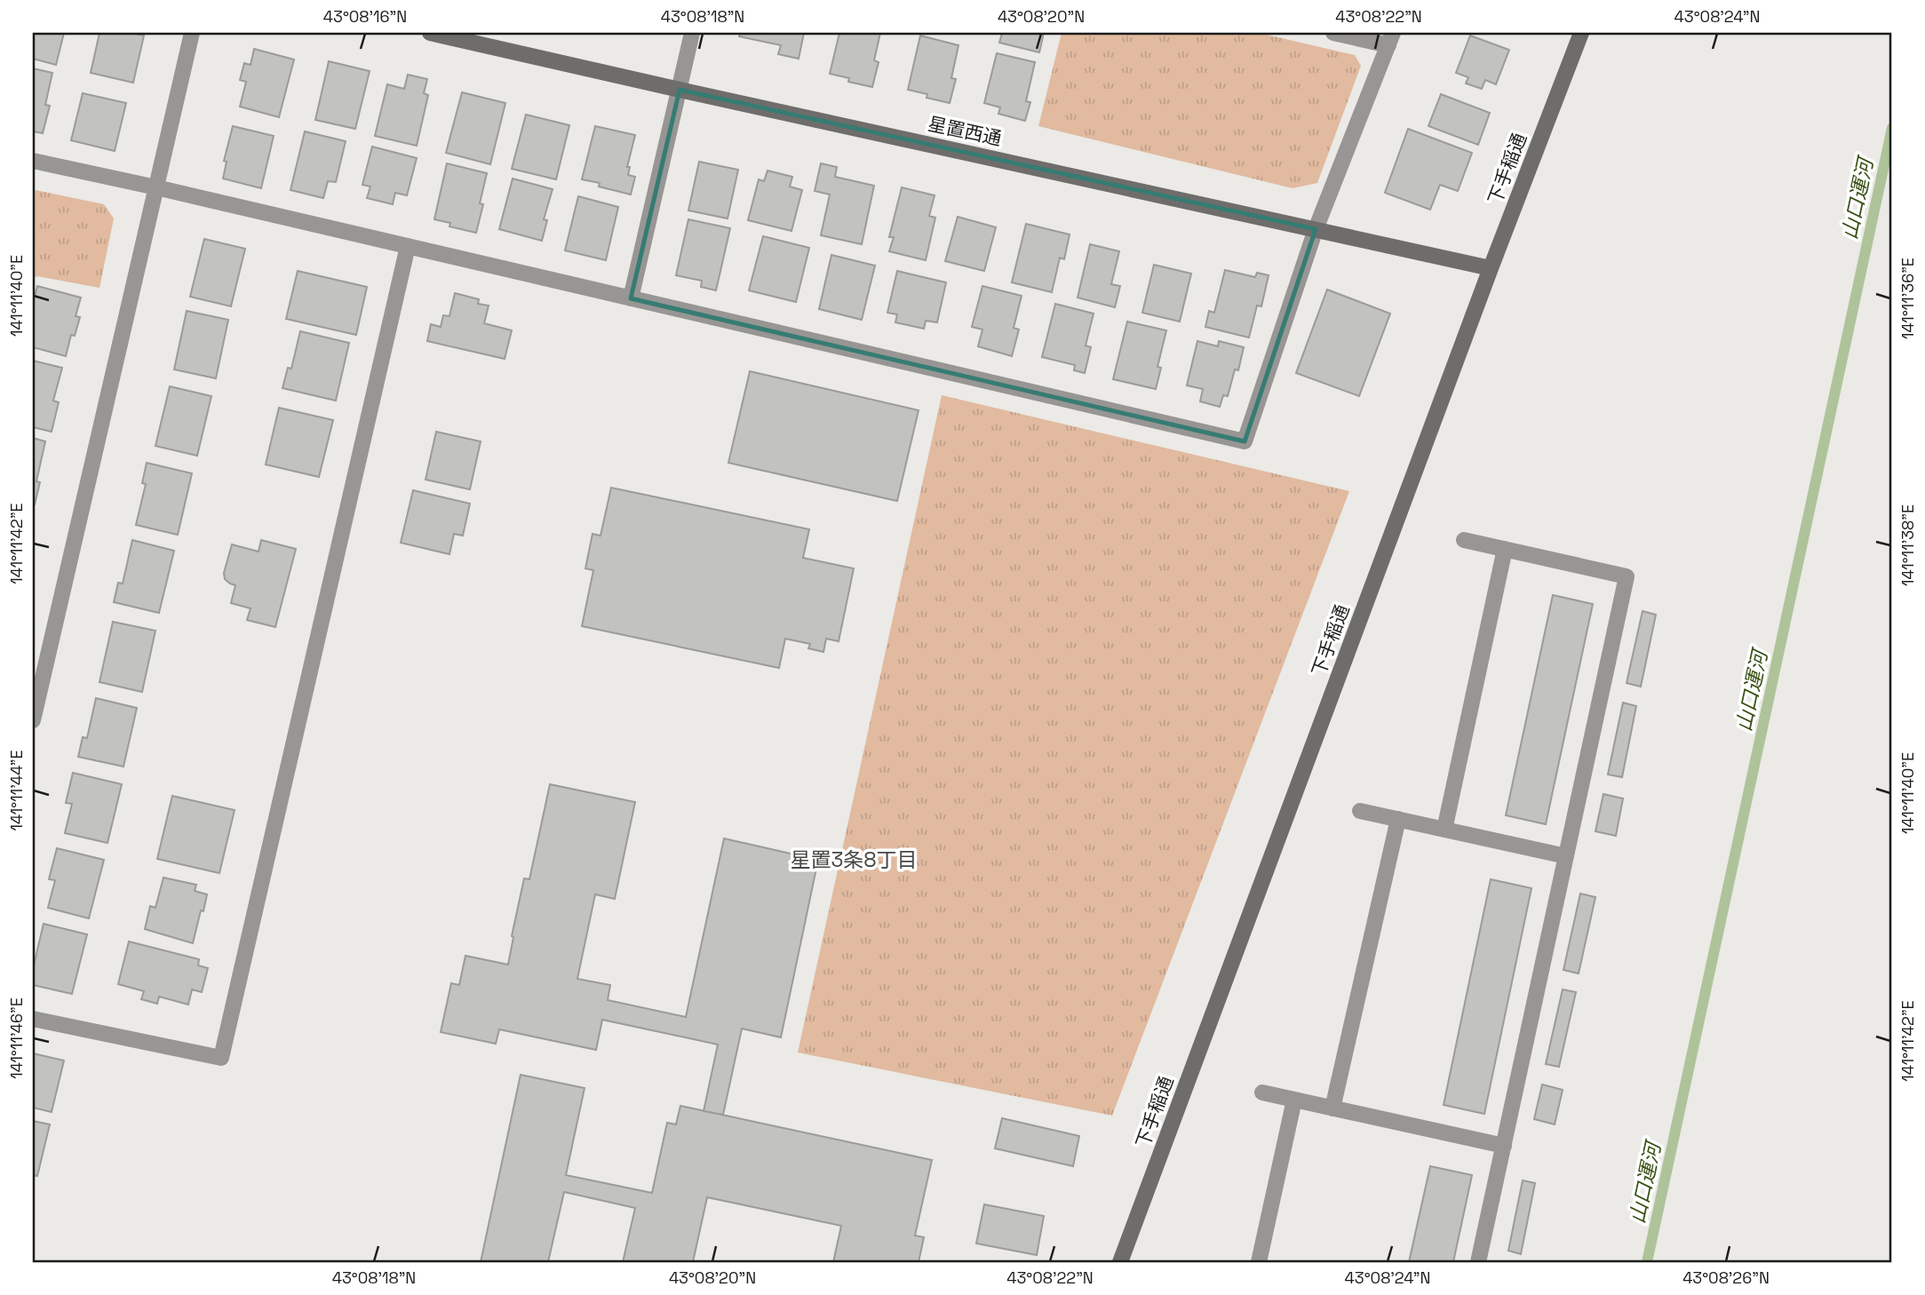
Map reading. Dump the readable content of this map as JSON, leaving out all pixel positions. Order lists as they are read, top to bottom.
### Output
{
  "streets": {
    "street": ["星置西通", "下手稲通"]
  },
  "crossings": [
    ["星置西通", "下手稲通"]
  ],
  "districts": ["星置3条8丁目"],
  "water": ["山口運河"],
  "coordinates": [
    "43°08'16\"N",
    "43°08'18\"N",
    "43°08'20\"N",
    "43°08'22\"N",
    "43°08'24\"N",
    "141°11'40\"E",
    "141°11'36\"E",
    "141°11'42\"E",
    "141°11'38\"E",
    "141°11'44\"E",
    "141°11'46\"E",
    "43°08'26\"N"
  ]
}
